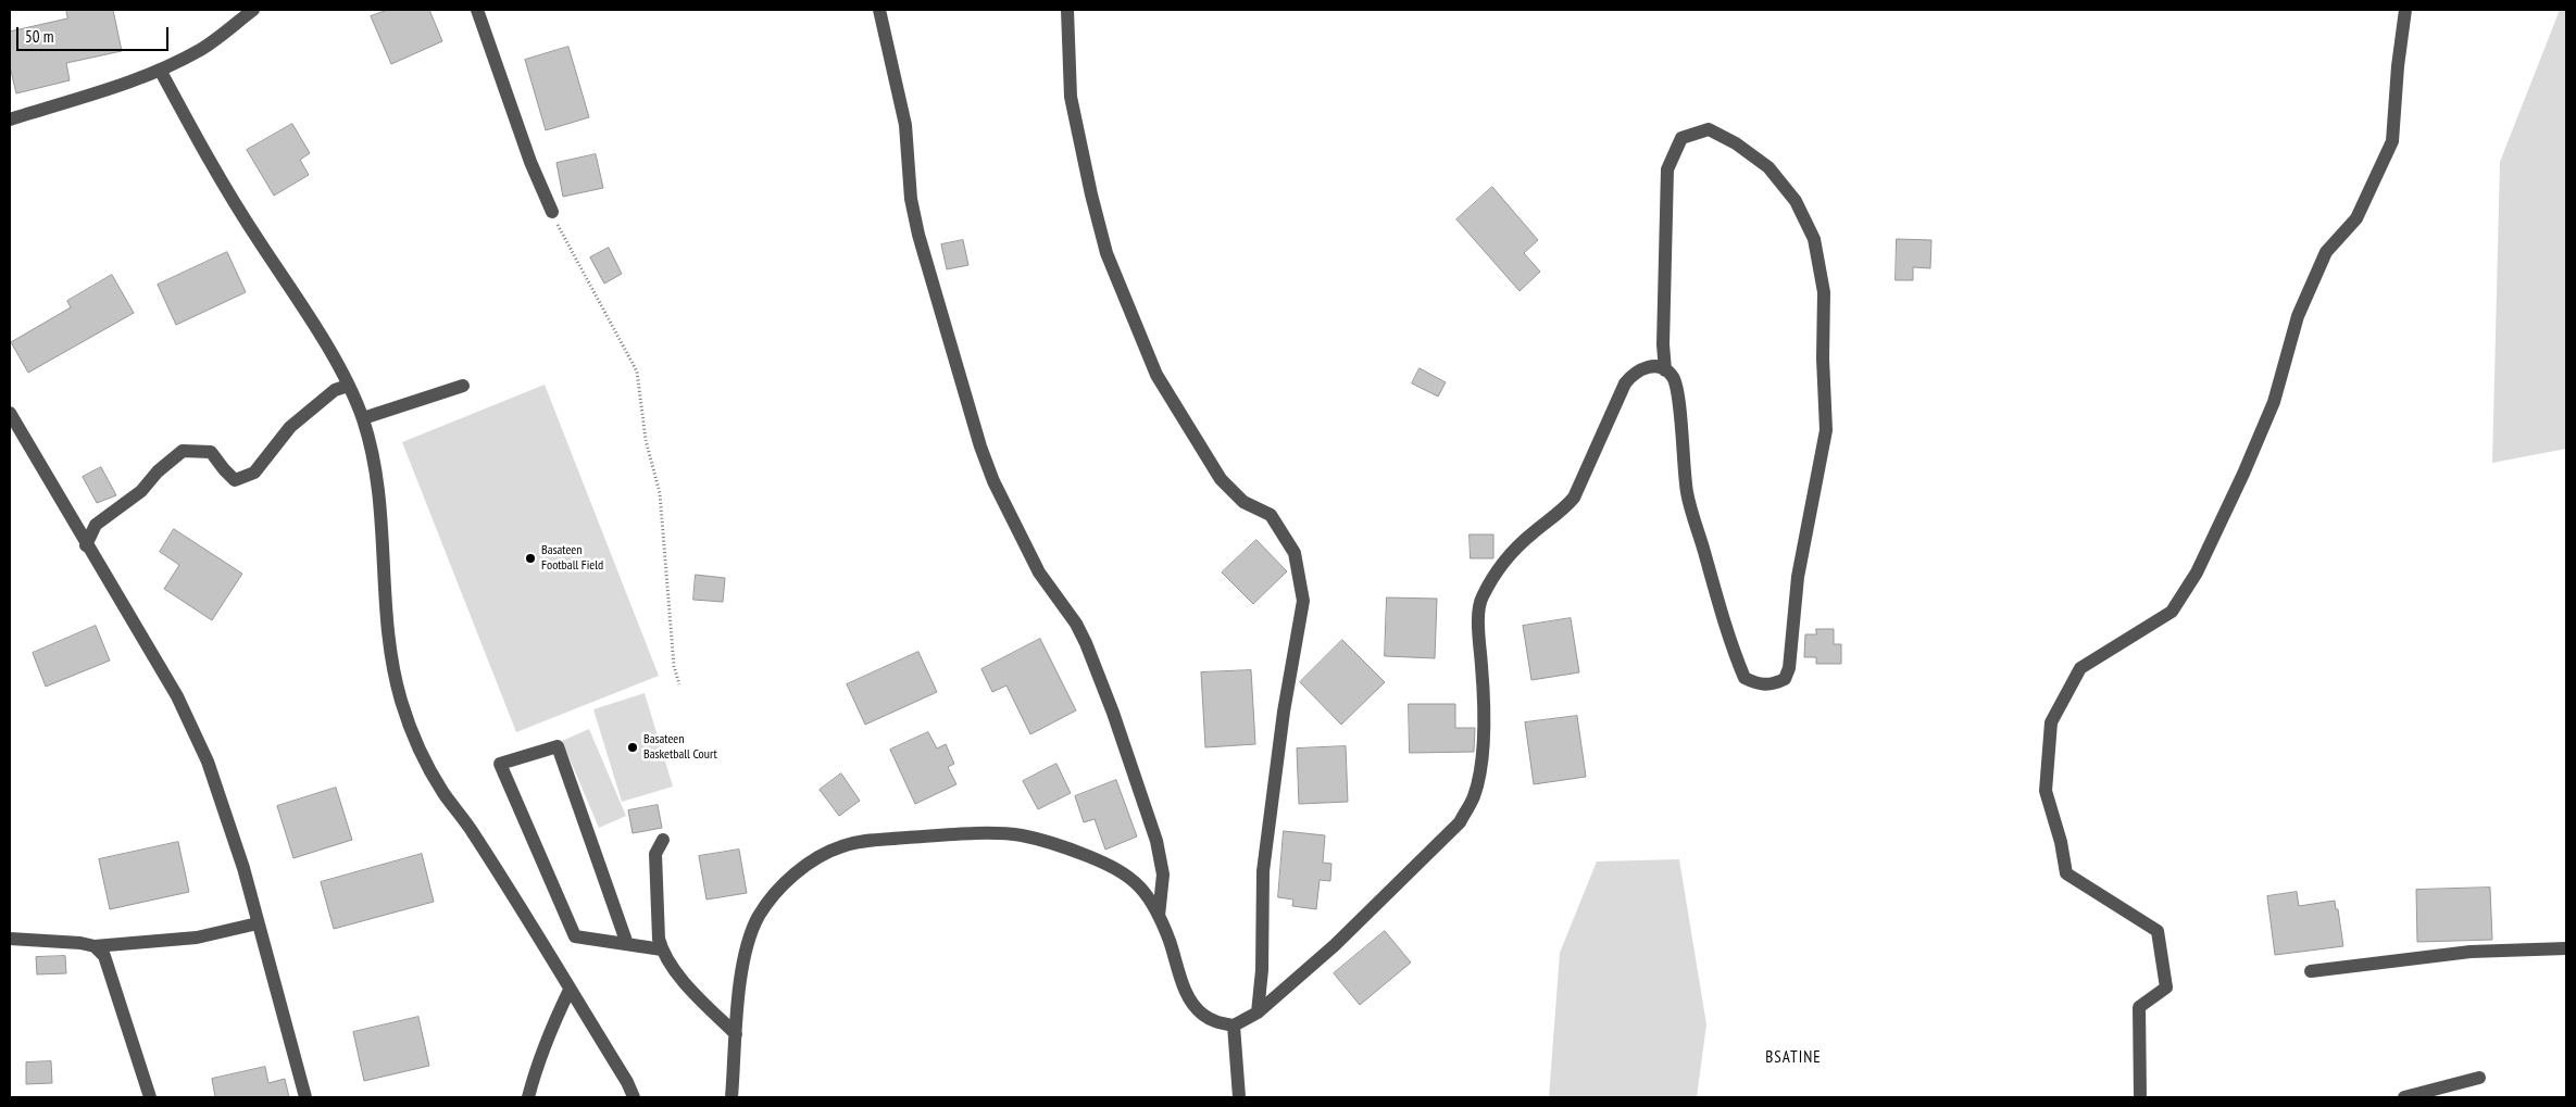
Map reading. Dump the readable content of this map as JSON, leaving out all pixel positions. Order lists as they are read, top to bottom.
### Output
{
  "districts": ["BSATINE"],
  "places": ["Basateen Football Field", "Basateen Basketball Court"],
  "scale_bar": "50 m"
}
